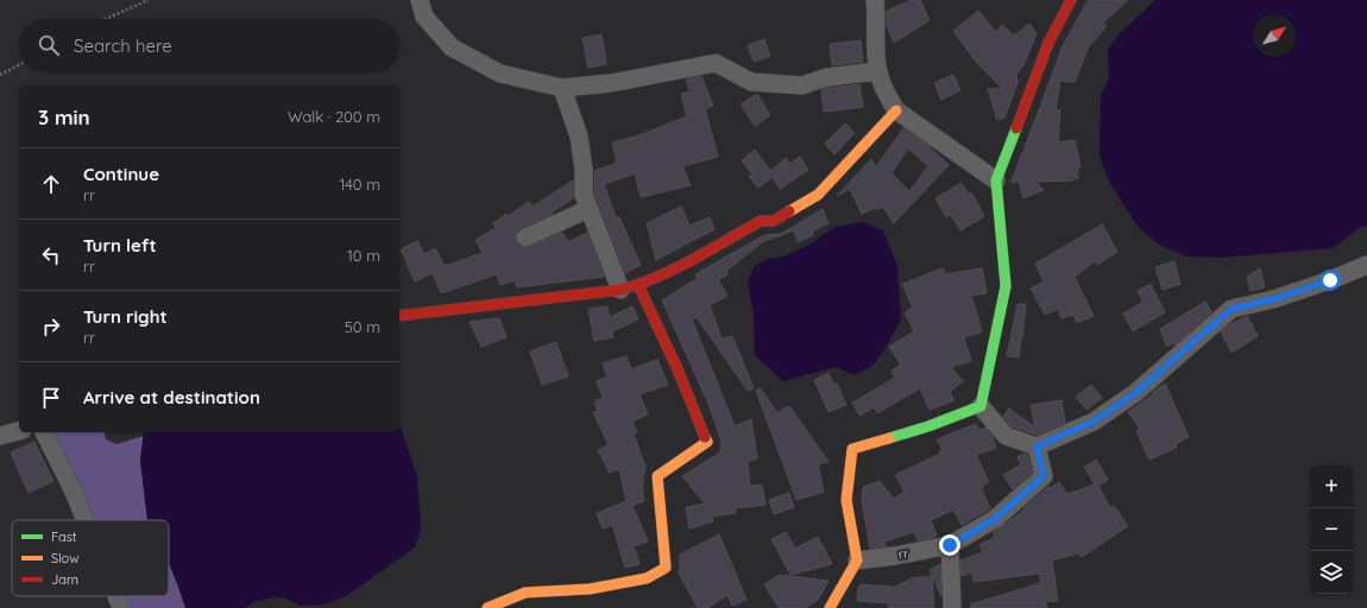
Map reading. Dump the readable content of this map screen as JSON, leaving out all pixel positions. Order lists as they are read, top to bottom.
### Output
{
  "streets": {
    "street": ["rr"]
  },
  "legend": ["Fast", "Slow", "Jam"],
  "north": "top right",
  "page": {
    "search": "Search here",
    "heading": ["3 min", "Walk · 200 m"],
    "list": [
      ["Continue", "rr", "140 m"],
      ["Turn left", "rr", "10 m"],
      ["Turn right", "rr", "50 m"],
      "Arrive at destination"
    ],
    "map_buttons": ["+", "−"]
  }
}
